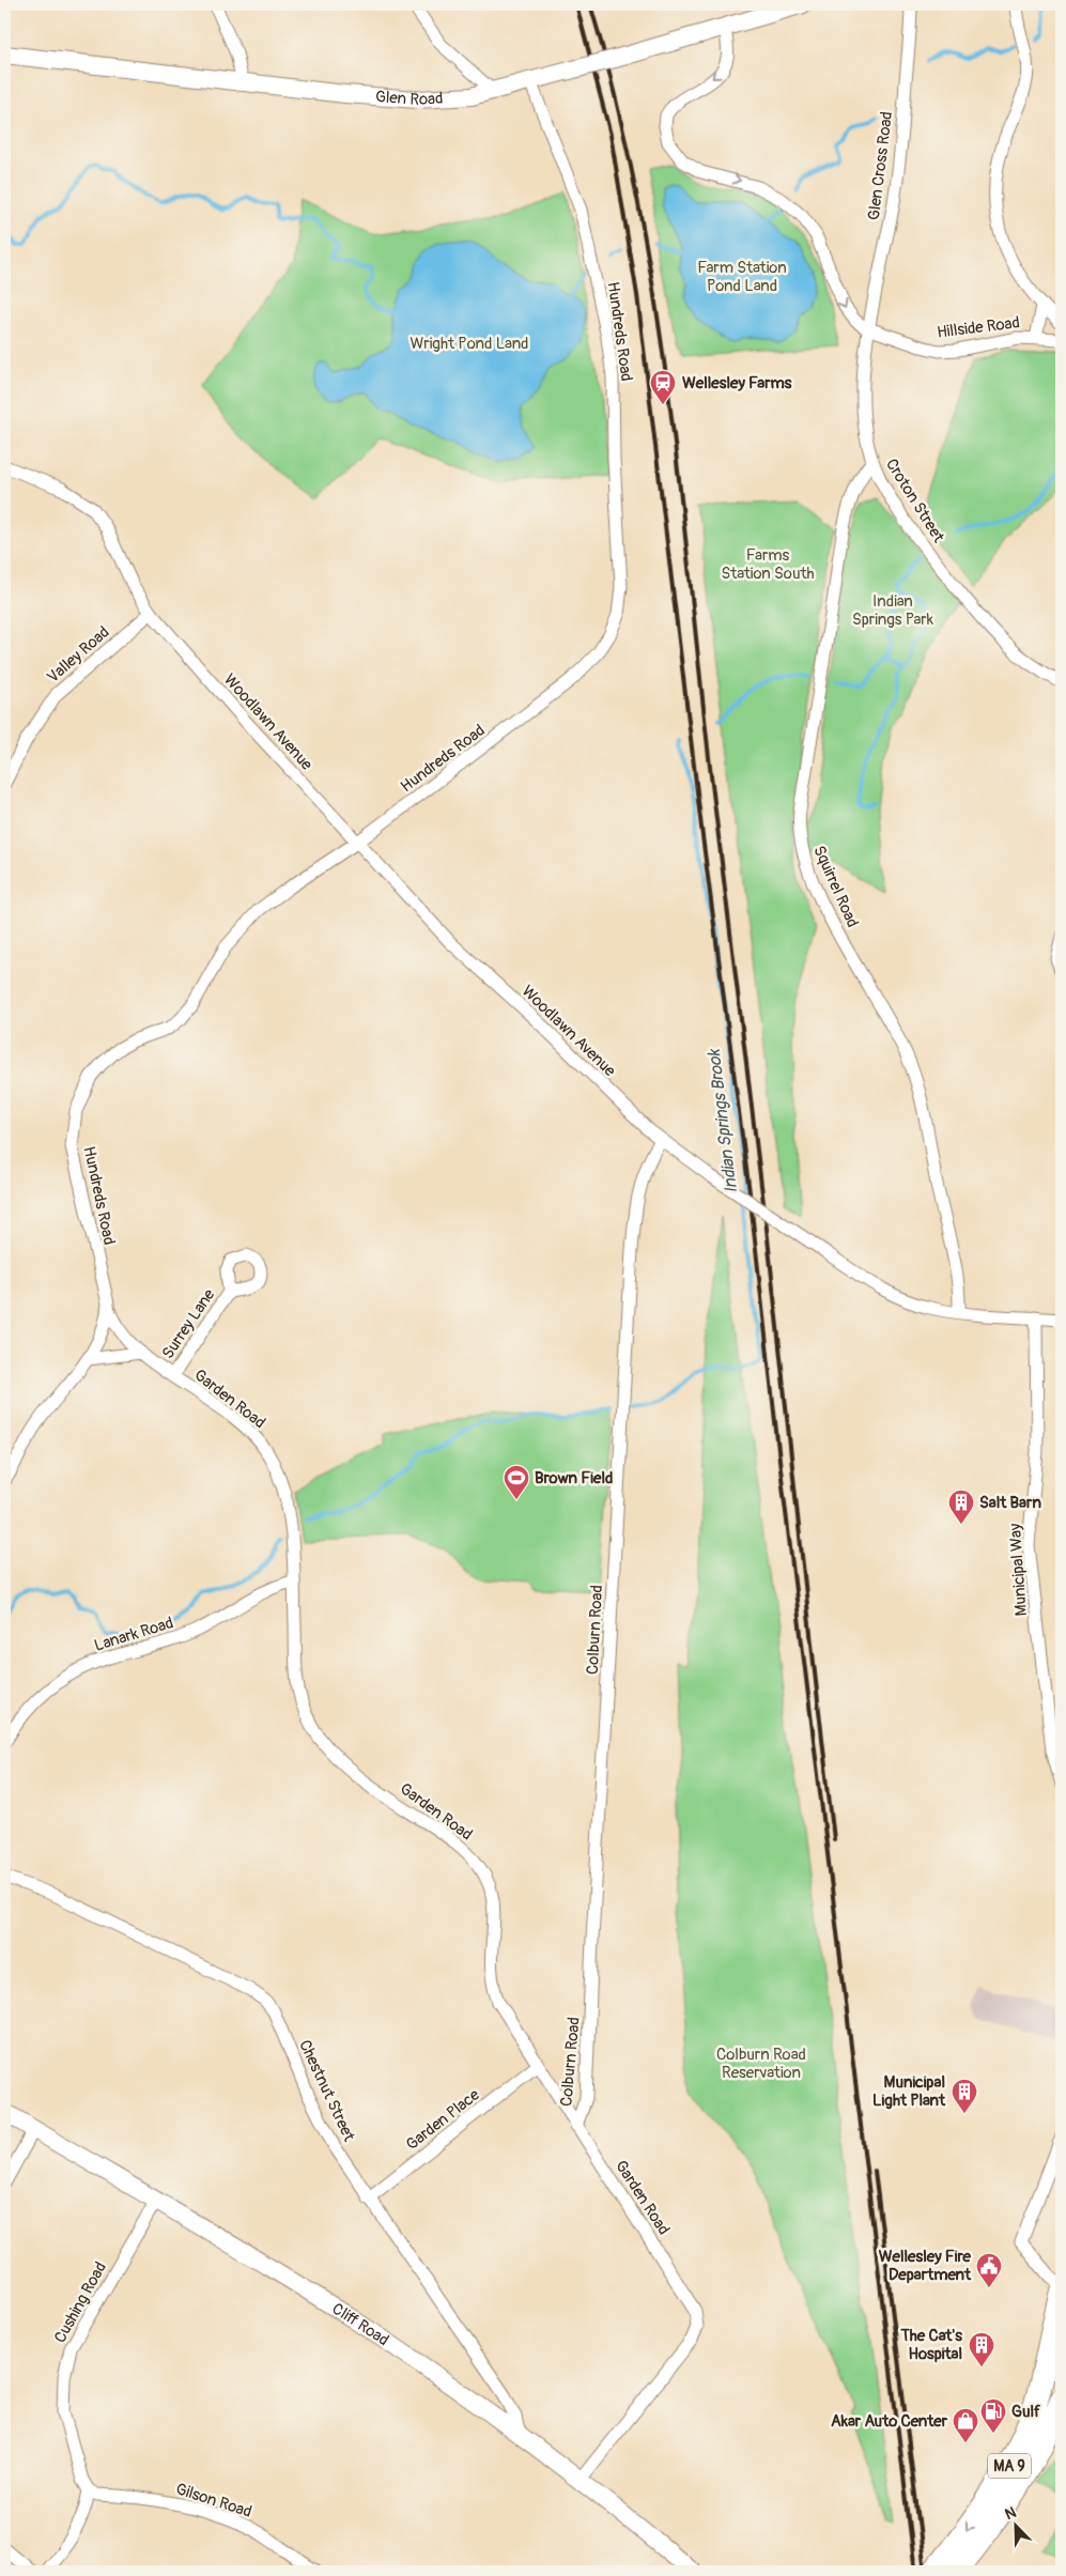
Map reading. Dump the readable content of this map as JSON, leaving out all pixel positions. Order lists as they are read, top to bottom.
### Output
{
  "streets": {
    "highway": ["MA 9"],
    "street": [
      "Glen Road",
      "Glen Cross Road",
      "Hillside Road",
      "Hundreds Road",
      "Croton Street",
      "Valley Road",
      "Woodlawn Avenue",
      "Squirrel Road",
      "Surrey Lane",
      "Garden Road",
      "Municipal Way",
      "Colburn Road",
      "Lanark Road",
      "Chestnut Street",
      "Garden Place",
      "Cushing Road",
      "Cliff Road",
      "Gilson Road"
    ]
  },
  "crossings": [
    ["Glen Road", "Hundreds Road"],
    ["Glen Cross Road", "Hillside Road"],
    ["Glen Cross Road", "Croton Street"],
    ["Hillside Road", "Croton Street"],
    ["Hundreds Road", "Woodlawn Avenue"],
    ["Hundreds Road", "Garden Road"],
    ["Croton Street", "Squirrel Road"],
    ["Valley Road", "Woodlawn Avenue"],
    ["Woodlawn Avenue", "Squirrel Road"],
    ["Woodlawn Avenue", "Municipal Way"],
    ["Woodlawn Avenue", "Colburn Road"],
    ["Surrey Lane", "Garden Road"],
    ["Garden Road", "Colburn Road"],
    ["Garden Road", "Lanark Road"],
    ["Garden Road", "Garden Place"],
    ["Garden Road", "Cliff Road"],
    ["Chestnut Street", "Garden Place"],
    ["Chestnut Street", "Cliff Road"],
    ["Cushing Road", "Cliff Road"],
    ["Cushing Road", "Gilson Road"]
  ],
  "water": ["Indian Springs Brook"],
  "parks": [
    "Farm Station Pond Land",
    "Wright Pond Land",
    "Farms Station South",
    "Indian Springs Park",
    "Colburn Road Reservation"
  ],
  "places": {
    "station": ["Wellesley Farms"],
    "sports": ["Brown Field"],
    "building": ["Salt Barn", "Municipal Light Plant", "The Cat's Hospital"],
    "public building": ["Wellesley Fire Department"],
    "fuel station": ["Gulf"],
    "shop": ["Akar Auto Center"]
  },
  "north": "top left"
}
